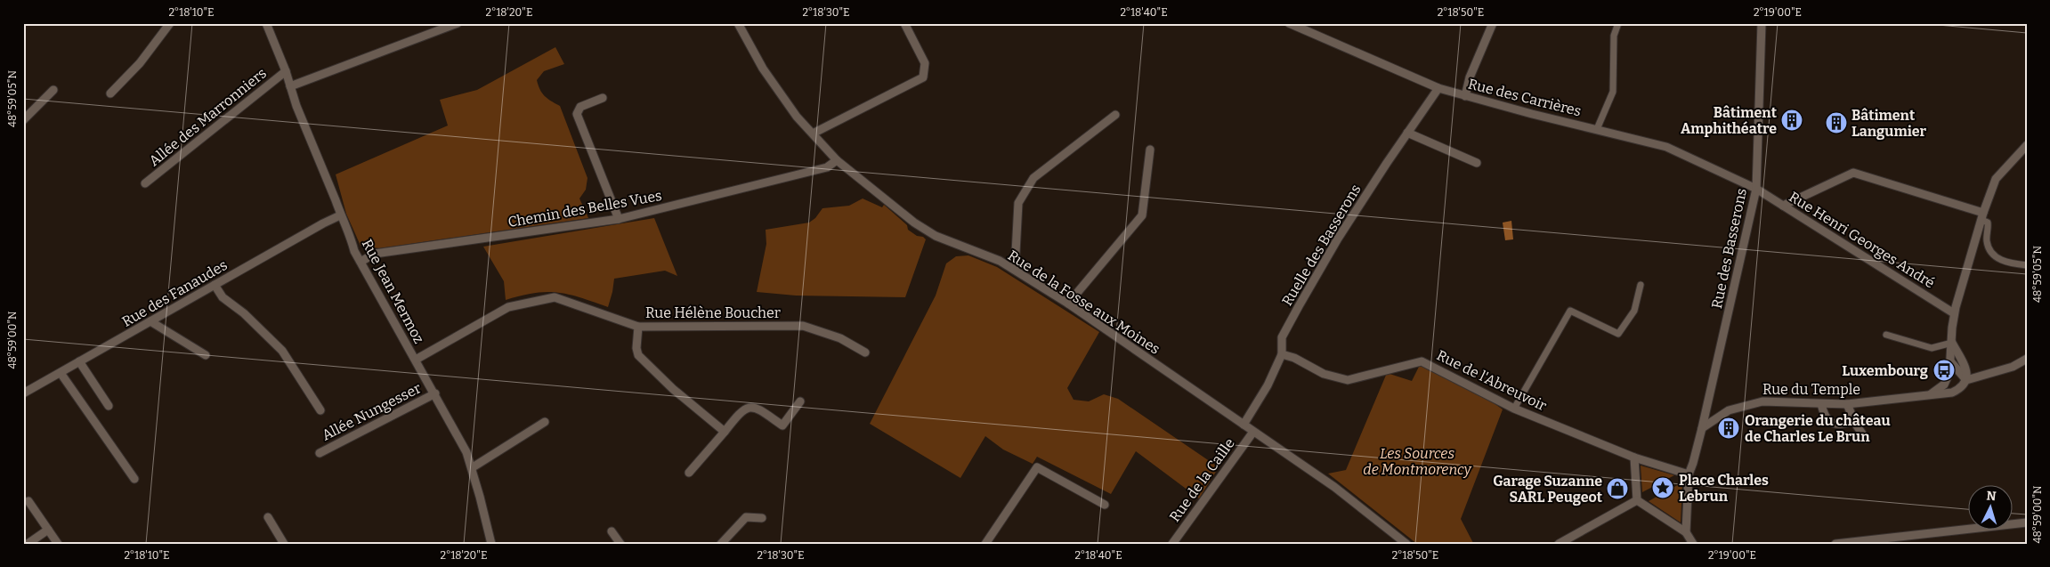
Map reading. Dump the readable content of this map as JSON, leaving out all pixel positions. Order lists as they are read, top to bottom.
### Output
{
  "streets": {
    "street": [
      "Rue des Carrières",
      "Allée des Marronniers",
      "Chemin des Belles Vues",
      "Rue Henri Georges André",
      "Ruelle des Basserons",
      "Rue des Basserons",
      "Rue Jean Mermoz",
      "Rue des Fanaudes",
      "Rue de la Fosse aux Moines",
      "Rue Hélène Boucher",
      "Rue de l'Abreuvoir",
      "Rue du Temple",
      "Allée Nungesser",
      "Rue de la Caille"
    ]
  },
  "crossings": [
    ["Rue des Carrières", "Rue Henri Georges André"],
    ["Rue des Carrières", "Ruelle des Basserons"],
    ["Rue des Carrières", "Rue des Basserons"],
    ["Allée des Marronniers", "Rue Jean Mermoz"],
    ["Chemin des Belles Vues", "Rue Jean Mermoz"],
    ["Chemin des Belles Vues", "Rue de la Fosse aux Moines"],
    ["Rue Henri Georges André", "Rue des Basserons"],
    ["Rue Henri Georges André", "Rue du Temple"],
    ["Ruelle des Basserons", "Rue de la Fosse aux Moines"],
    ["Ruelle des Basserons", "Rue de l'Abreuvoir"],
    ["Rue des Basserons", "Rue de l'Abreuvoir"],
    ["Rue des Basserons", "Rue du Temple"],
    ["Rue Jean Mermoz", "Rue des Fanaudes"],
    ["Rue Jean Mermoz", "Rue Hélène Boucher"],
    ["Rue Jean Mermoz", "Allée Nungesser"],
    ["Rue de la Fosse aux Moines", "Rue de la Caille"]
  ],
  "parks": ["Les Sources de Montmorency"],
  "places": {
    "building": ["Bâtiment Amphithéatre", "Bâtiment Langumier", "Orangerie du château de Charles Le Brun"],
    "bus stop": ["Luxembourg"],
    "place": ["Place Charles Lebrun"],
    "shop": ["Garage Suzanne SARL Peugeot"]
  },
  "north": "top",
  "coordinates": [
    "2°18'10\"E",
    "2°18'20\"E",
    "2°18'30\"E",
    "2°18'40\"E",
    "2°18'50\"E",
    "2°19'00\"E",
    "48°59'05\"N",
    "48°59'00\"N"
  ]
}
